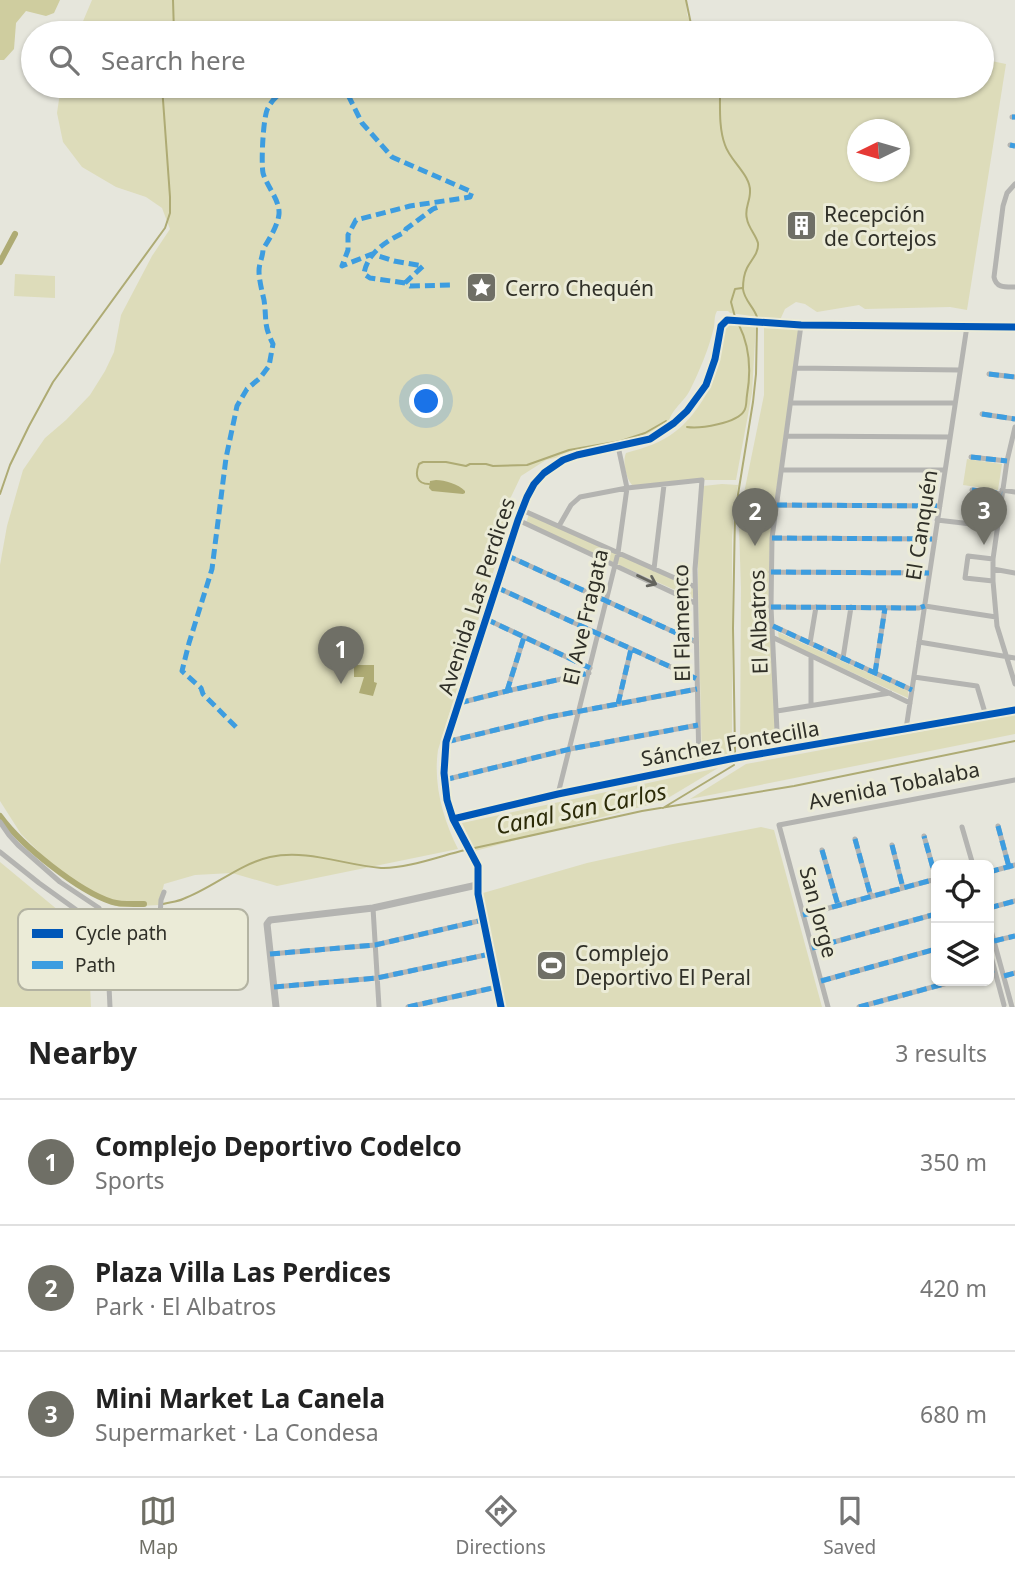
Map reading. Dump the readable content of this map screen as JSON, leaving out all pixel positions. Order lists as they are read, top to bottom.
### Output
{
  "streets": {
    "street": [
      "El Canquén",
      "Avenida Las Perdices",
      "El Ave Fragata",
      "El Albatros",
      "El Flamenco",
      "Sánchez Fontecilla",
      "Avenida Tobalaba",
      "San Jorge"
    ]
  },
  "crossings": [
    ["El Canquén", "Sánchez Fontecilla"],
    ["Avenida Las Perdices", "El Ave Fragata"],
    ["Avenida Las Perdices", "El Albatros"],
    ["Avenida Las Perdices", "Sánchez Fontecilla"],
    ["El Ave Fragata", "Sánchez Fontecilla"],
    ["El Albatros", "Sánchez Fontecilla"],
    ["El Flamenco", "Sánchez Fontecilla"],
    ["Avenida Tobalaba", "San Jorge"]
  ],
  "water": ["Canal San Carlos"],
  "places": {
    "building": ["Recepción de Cortejos"],
    "place": ["Cerro Chequén"],
    "sports": ["Complejo Deportivo El Peral"]
  },
  "legend": ["Cycle path", "Path"],
  "north": "left",
  "page": {
    "search": "Search here",
    "pins": ["3", "2", "1"],
    "heading": ["Nearby", "3 results"],
    "list": [
      {
        "mark": "1",
        "name": "Complejo Deportivo Codelco",
        "note": "Sports",
        "value": "350 m"
      },
      {
        "mark": "2",
        "name": "Plaza Villa Las Perdices",
        "note": "Park · El Albatros",
        "value": "420 m"
      },
      {
        "mark": "3",
        "name": "Mini Market La Canela",
        "note": "Supermarket · La Condesa",
        "value": "680 m"
      }
    ],
    "nav": ["Map", "Directions", "Saved"]
  }
}
